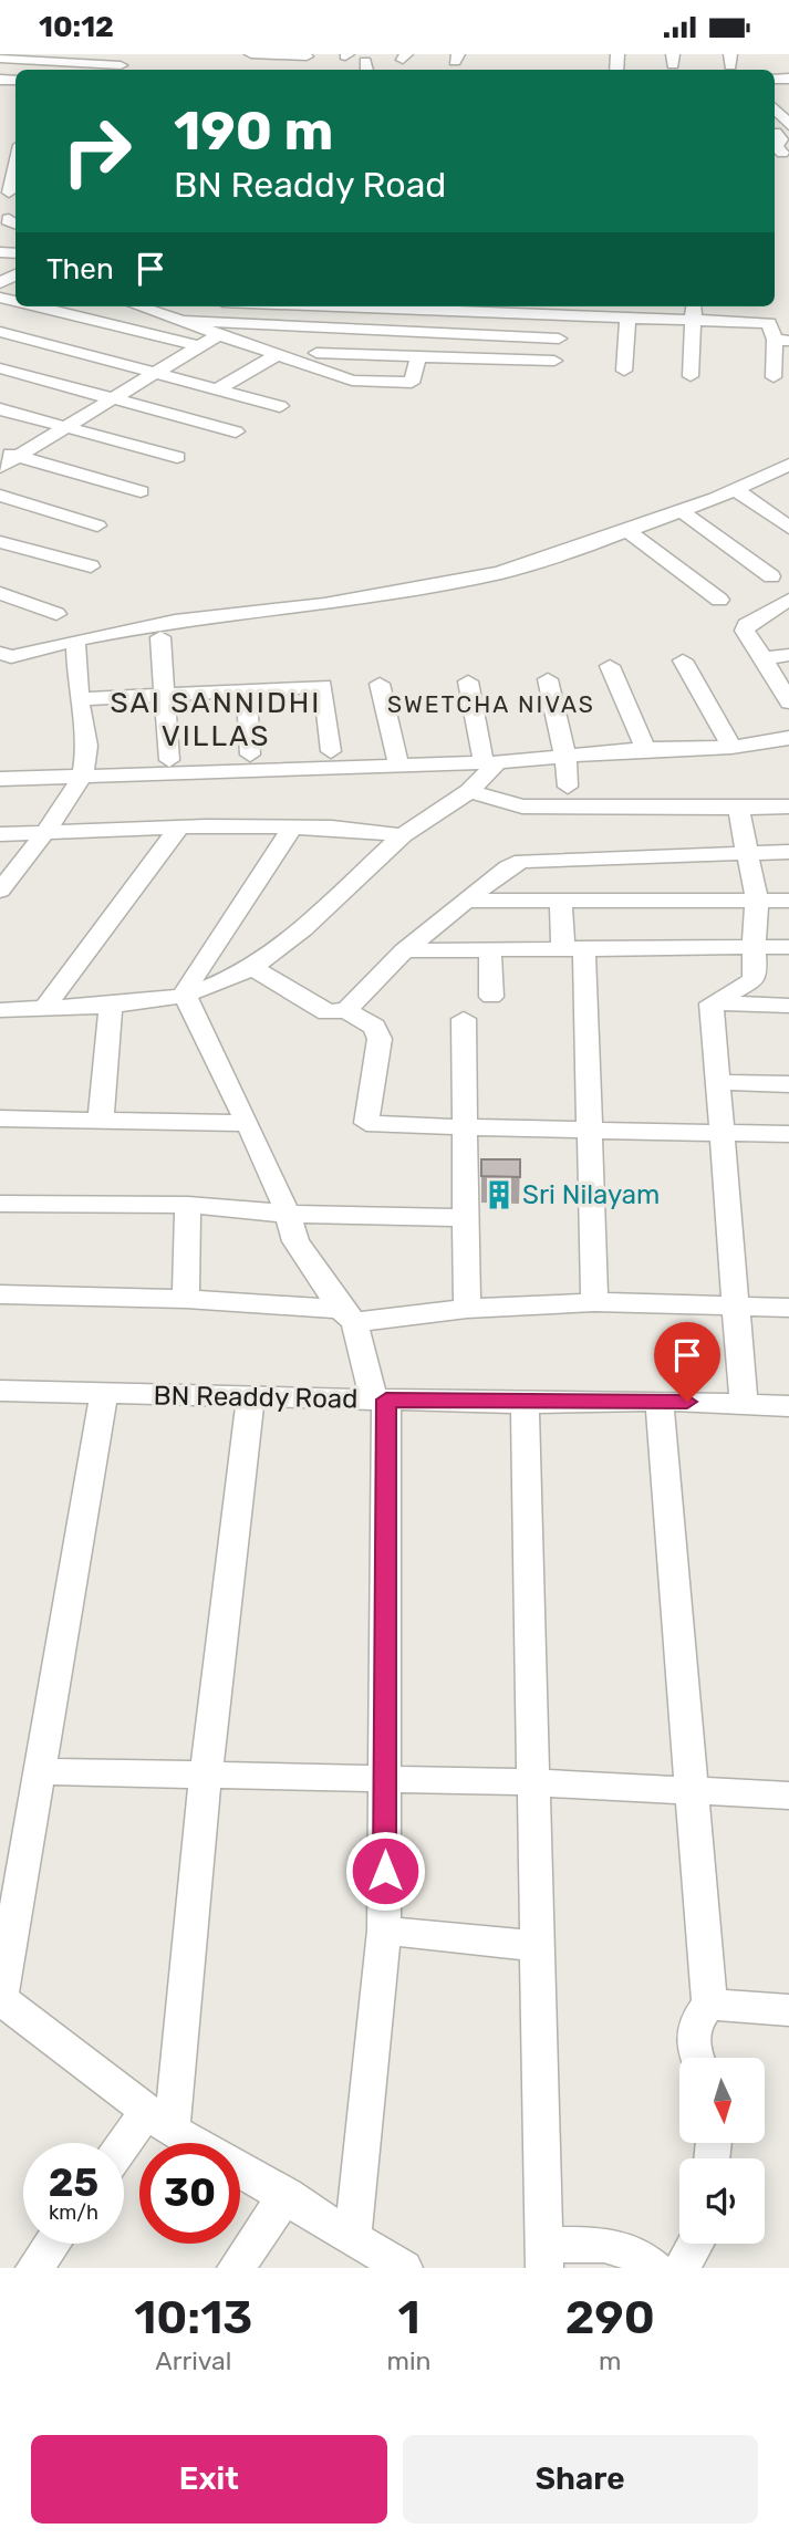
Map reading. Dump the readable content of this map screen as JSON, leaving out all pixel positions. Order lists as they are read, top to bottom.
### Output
{
  "streets": {
    "street": ["BN Readdy Road"]
  },
  "districts": ["SAI SANNIDHI VILLAS", "SWETCHA NIVAS"],
  "places": {
    "building": ["Sri Nilayam"]
  },
  "north": "bottom",
  "page": {
    "status": "10:12",
    "turn": ["190 m", "BN Readdy Road"],
    "then": "Then",
    "speed": "25 km/h",
    "limit": "30",
    "eta": [
      "10:13",
      "Arrival",
      "1",
      "min",
      "290",
      "m"
    ],
    "buttons": ["Exit", "Share"]
  }
}
